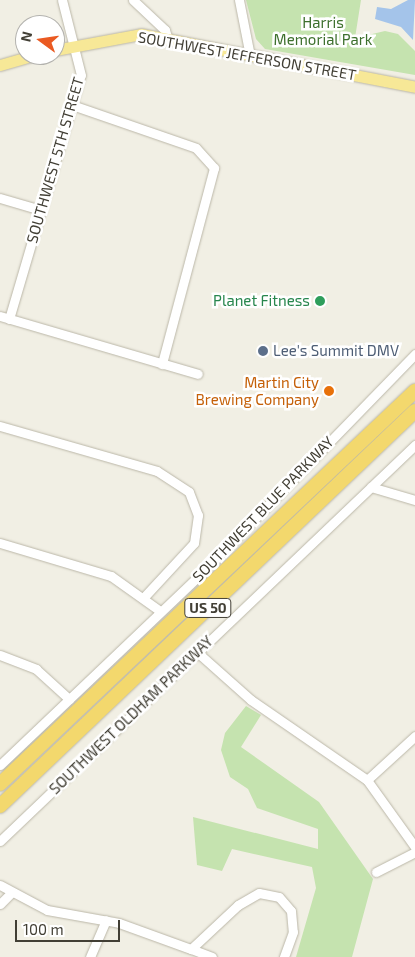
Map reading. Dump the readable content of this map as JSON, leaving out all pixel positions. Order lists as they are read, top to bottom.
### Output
{
  "streets": {
    "highway": ["US 50"],
    "main road": ["SOUTHWEST JEFFERSON STREET"],
    "street": ["SOUTHWEST 5TH STREET", "SOUTHWEST BLUE PARKWAY", "SOUTHWEST OLDHAM PARKWAY"]
  },
  "crossings": [
    ["SOUTHWEST JEFFERSON STREET", "SOUTHWEST 5TH STREET"]
  ],
  "parks": ["Harris Memorial Park"],
  "places": ["Planet Fitness", "Lee's Summit DMV", "Martin City Brewing Company"],
  "scale_bar": "100 m",
  "north": "left"
}
